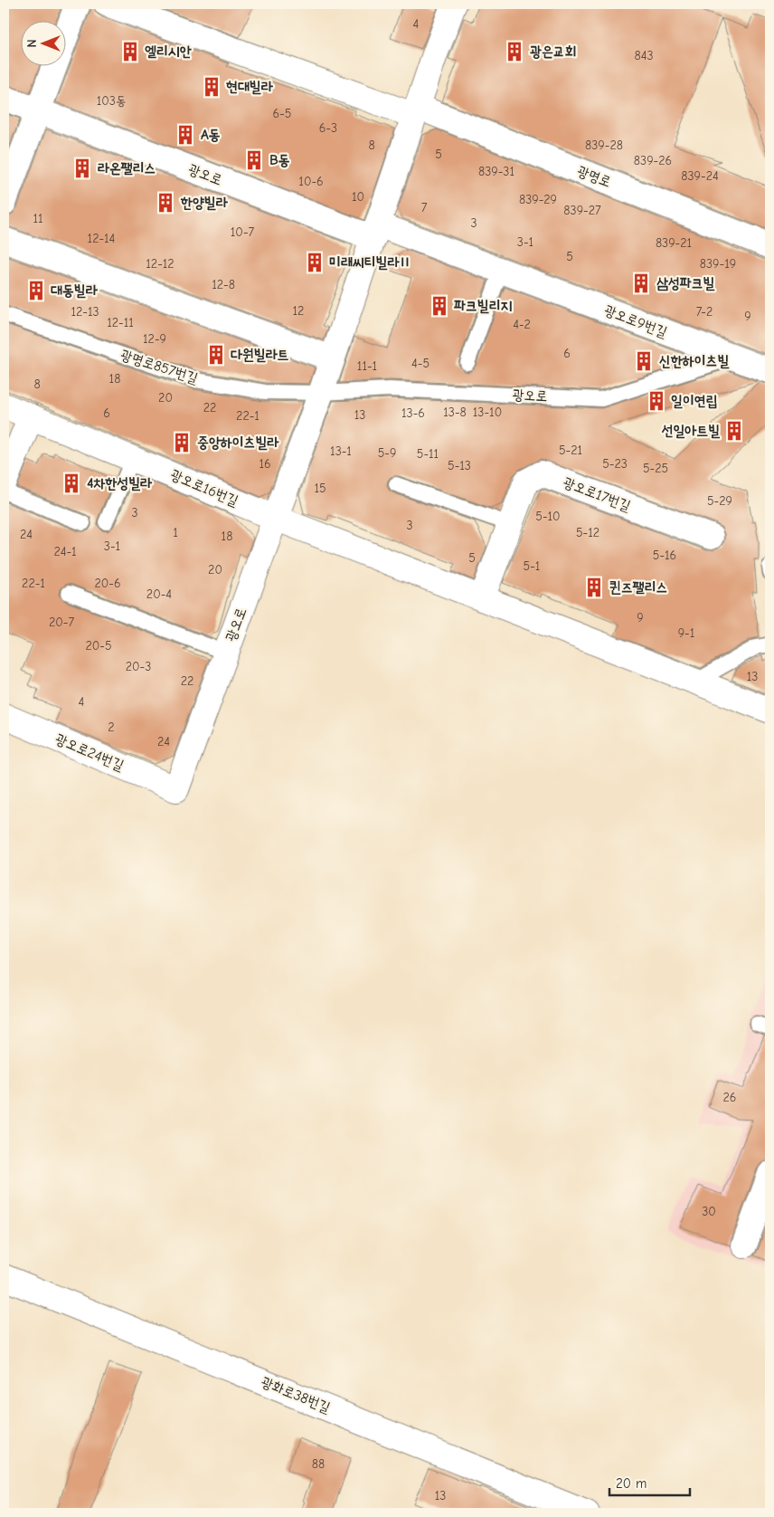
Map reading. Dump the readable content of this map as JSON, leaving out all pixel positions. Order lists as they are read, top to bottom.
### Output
{
  "streets": {
    "street": [
      "광오로",
      "광명로",
      "광오로9번길",
      "광오로16번길",
      "광오로17번길",
      "광오로24번길",
      "광화로38번길"
    ],
    "lane": ["광명로857번길"]
  },
  "crossings": [
    ["광오로", "광명로"],
    ["광오로", "광오로9번길"],
    ["광오로", "광명로857번길"],
    ["광오로", "광오로16번길"],
    ["광오로", "광오로24번길"]
  ],
  "places": {
    "building": [
      "엘리시안",
      "광은교회",
      "현대빌라",
      "A동",
      "B동",
      "라온팰리스",
      "한양빌라",
      "미래씨티빌라Ⅱ",
      "삼성파크빌",
      "대동빌라",
      "파크빌리지",
      "다원빌라트",
      "신한하이츠빌",
      "일이연립",
      "선일아트빌",
      "중앙하이츠빌라",
      "4차한성빌라",
      "퀸즈팰리스"
    ]
  },
  "house_numbers": [
    "4",
    "843",
    "103동",
    "6-5",
    "6-3",
    "8",
    "839-28",
    "5",
    "839-26",
    "839-31",
    "839-24",
    "10-6",
    "10",
    "839-29",
    "7",
    "839-27",
    "11",
    "3",
    "10-7",
    "12-14",
    "3-1",
    "839-21",
    "5",
    "12-12",
    "839-19",
    "12-8",
    "12",
    "12-13",
    "7-2",
    "9",
    "12-11",
    "4-2",
    "12-9",
    "6",
    "4-5",
    "11-1",
    "18",
    "8",
    "20",
    "22",
    "13-8",
    "13-10",
    "6",
    "13-6",
    "13",
    "22-1",
    "5-21",
    "13-1",
    "5-9",
    "5-11",
    "16",
    "5-23",
    "5-13",
    "5-25",
    "15",
    "5-29",
    "3",
    "5-10",
    "3",
    "1",
    "5-12",
    "24",
    "18",
    "3-1",
    "24-1",
    "5-16",
    "5",
    "5-1",
    "20",
    "22-1",
    "20-6",
    "20-4",
    "9",
    "20-7",
    "9-1",
    "20-5",
    "20-3",
    "13",
    "22",
    "4",
    "2",
    "24",
    "26",
    "30",
    "88",
    "13"
  ],
  "scale_bar": "20 m",
  "north": "left"
}
